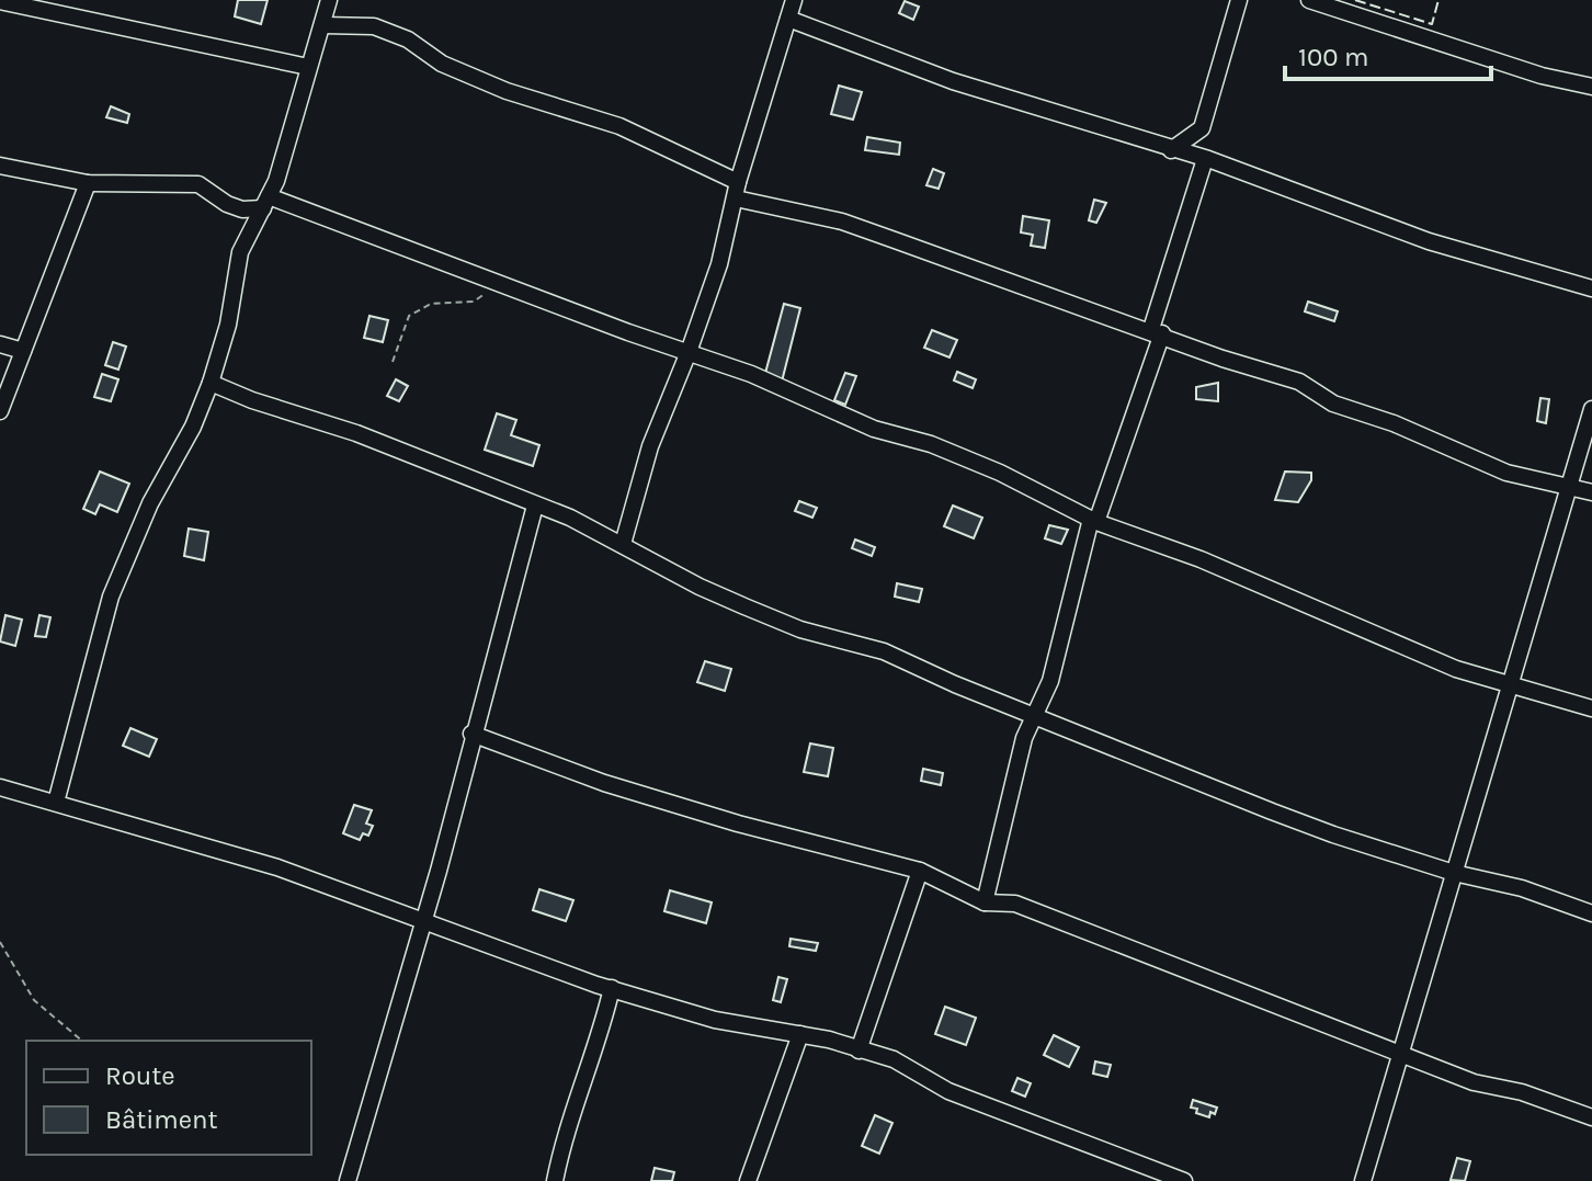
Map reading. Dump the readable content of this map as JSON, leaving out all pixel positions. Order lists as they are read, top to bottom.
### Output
{
  "legend": ["Route", "Bâtiment"],
  "scale_bar": "100 m"
}
